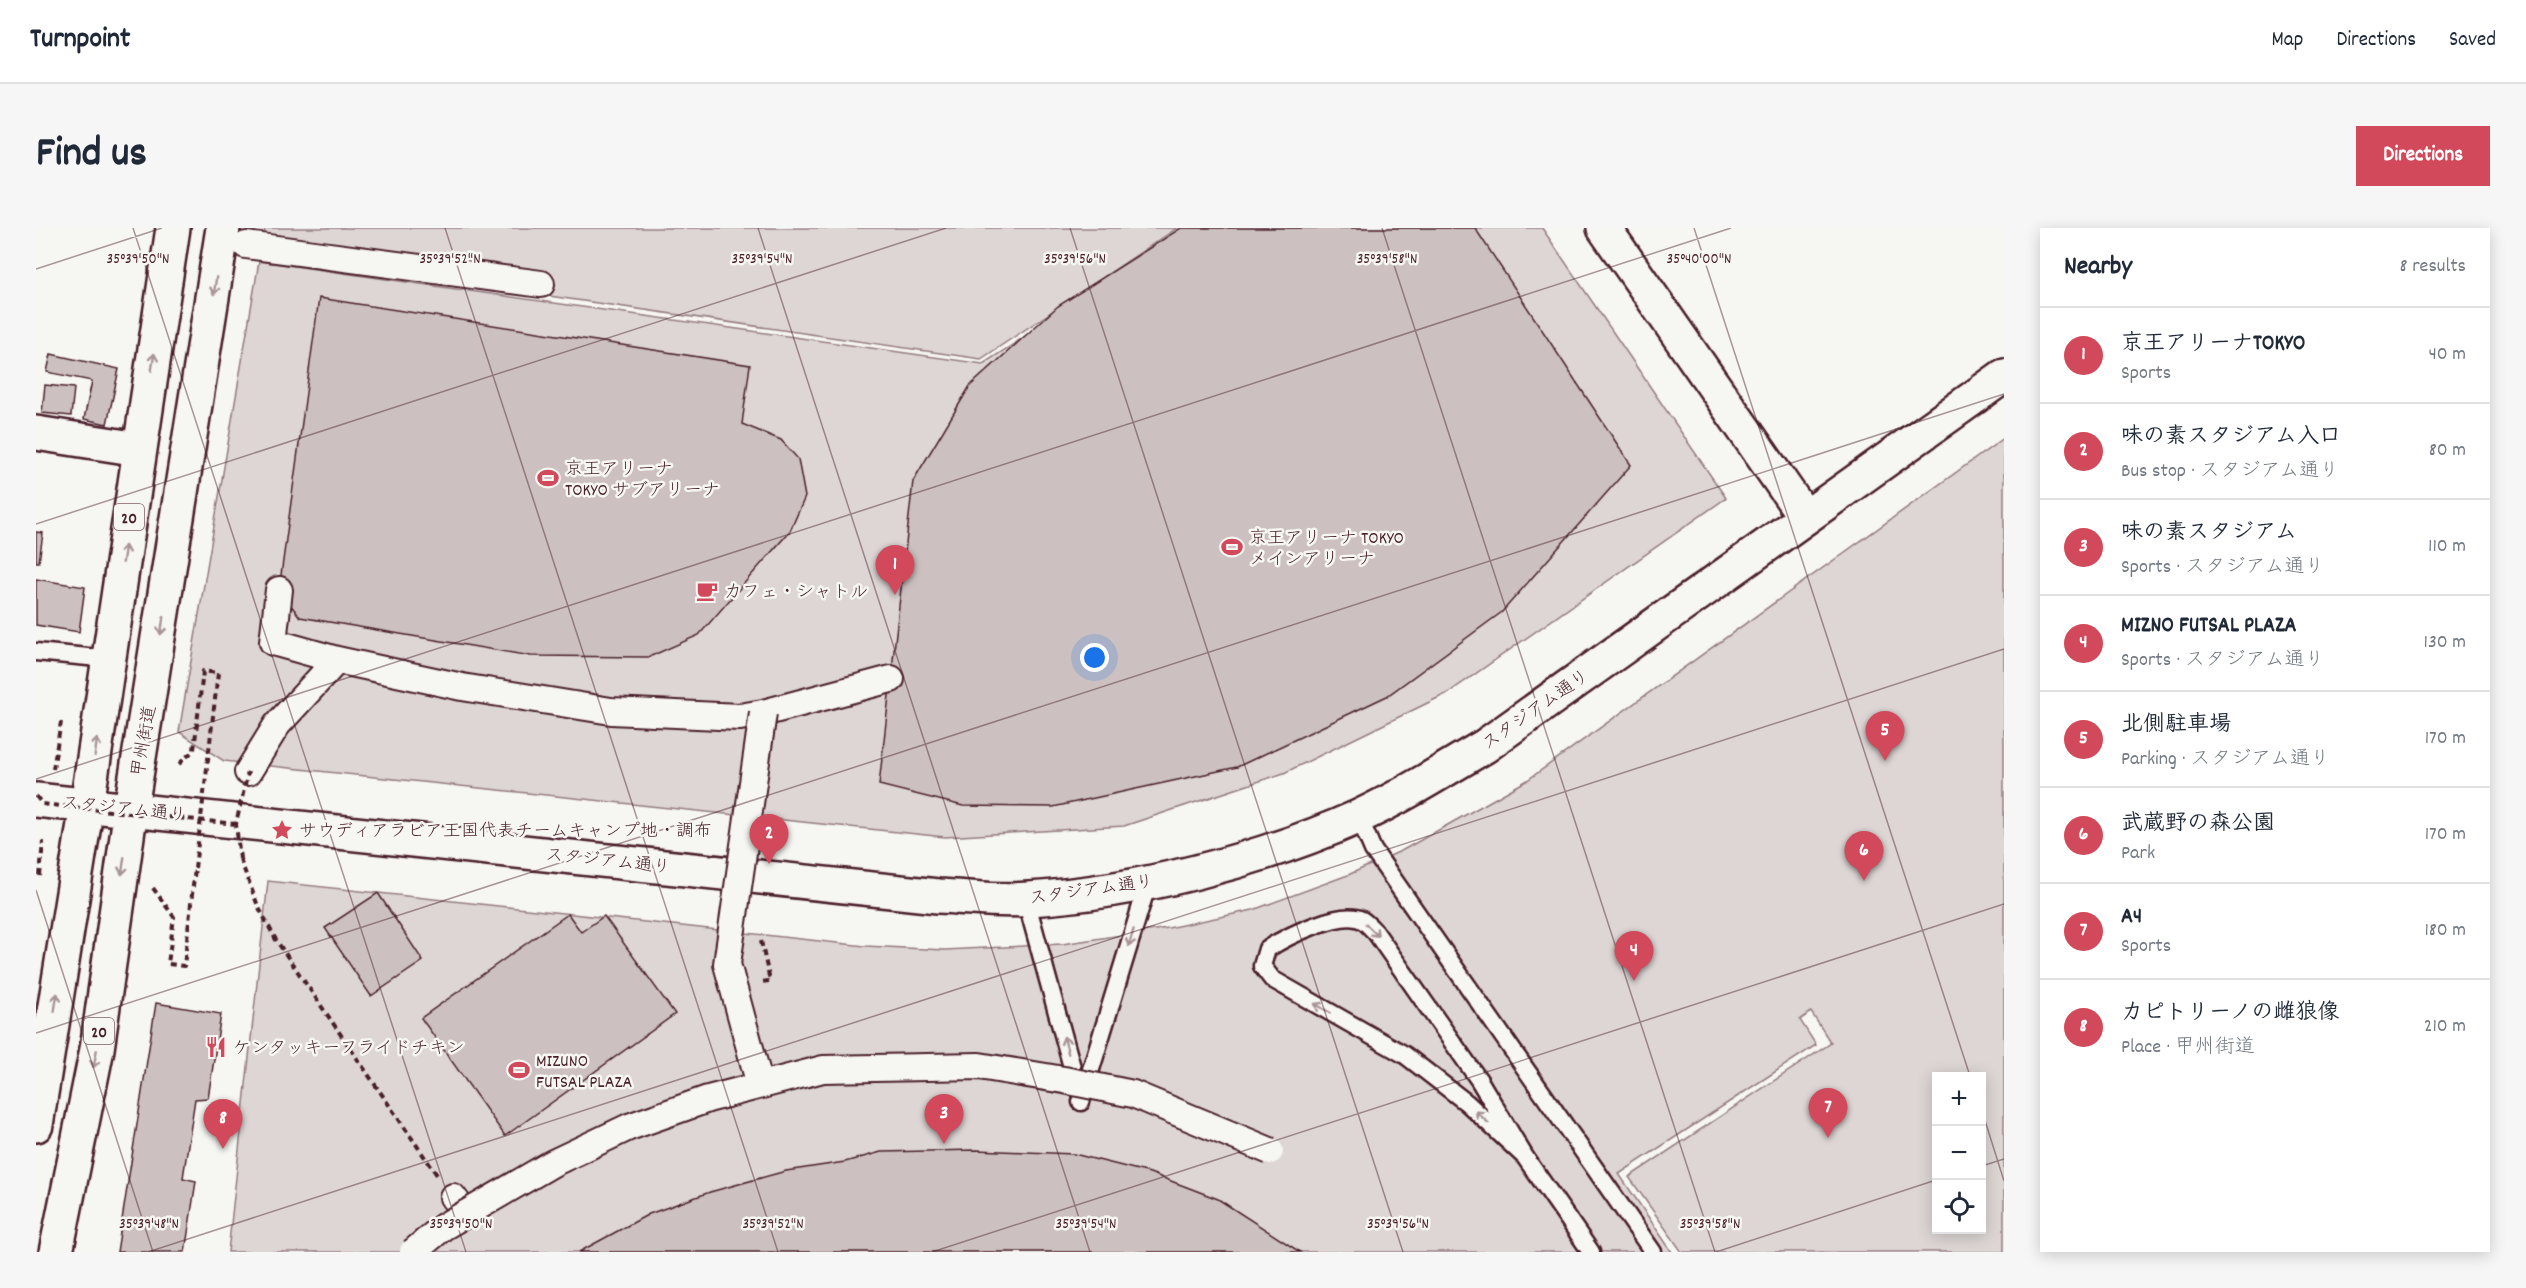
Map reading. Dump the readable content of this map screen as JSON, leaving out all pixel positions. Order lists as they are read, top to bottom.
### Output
{
  "streets": {
    "main road": ["20", "スタジアム通り", "甲州街道"]
  },
  "crossings": [
    ["20", "スタジアム通り"],
    ["スタジアム通り", "甲州街道"]
  ],
  "places": {
    "sports": ["京王アリーナ TOKYO サブアリーナ", "京王アリーナ TOKYO メインアリーナ", "MIZUNO FUTSAL PLAZA"],
    "cafe": ["カフェ・シャトル"],
    "place": ["サウディアラビア王国代表チームキャンプ地・調布"],
    "restaurant": ["ケンタッキーフライドチキン"]
  },
  "page": {
    "header": "Turnpoint",
    "nav": ["Map", "Directions", "Saved"],
    "title": "Find us",
    "buttons": "Directions",
    "heading": ["Nearby", "8 results"],
    "list": [
      {
        "mark": "1",
        "name": "京王アリーナTOKYO",
        "note": "Sports",
        "value": "40 m"
      },
      {
        "mark": "2",
        "name": "味の素スタジアム入口",
        "note": "Bus stop · スタジアム通り",
        "value": "80 m"
      },
      {
        "mark": "3",
        "name": "味の素スタジアム",
        "note": "Sports · スタジアム通り",
        "value": "110 m"
      },
      {
        "mark": "4",
        "name": "MIZNO FUTSAL PLAZA",
        "note": "Sports · スタジアム通り",
        "value": "130 m"
      },
      {
        "mark": "5",
        "name": "北側駐車場",
        "note": "Parking · スタジアム通り",
        "value": "170 m"
      },
      {
        "mark": "6",
        "name": "武蔵野の森公園",
        "note": "Park",
        "value": "170 m"
      },
      {
        "mark": "7",
        "name": "A4",
        "note": "Sports",
        "value": "180 m"
      },
      {
        "mark": "8",
        "name": "カピトリーノの雌狼像",
        "note": "Place · 甲州街道",
        "value": "210 m"
      }
    ],
    "pins": [
      "1",
      "5",
      "2",
      "6",
      "4",
      "7",
      "3",
      "8"
    ],
    "map_buttons": ["+", "−"]
  },
  "coordinates": [
    "35°39'50\"N",
    "35°39'52\"N",
    "35°39'54\"N",
    "35°39'56\"N",
    "35°39'58\"N",
    "35°40'00\"N",
    "35°39'48\"N"
  ]
}
